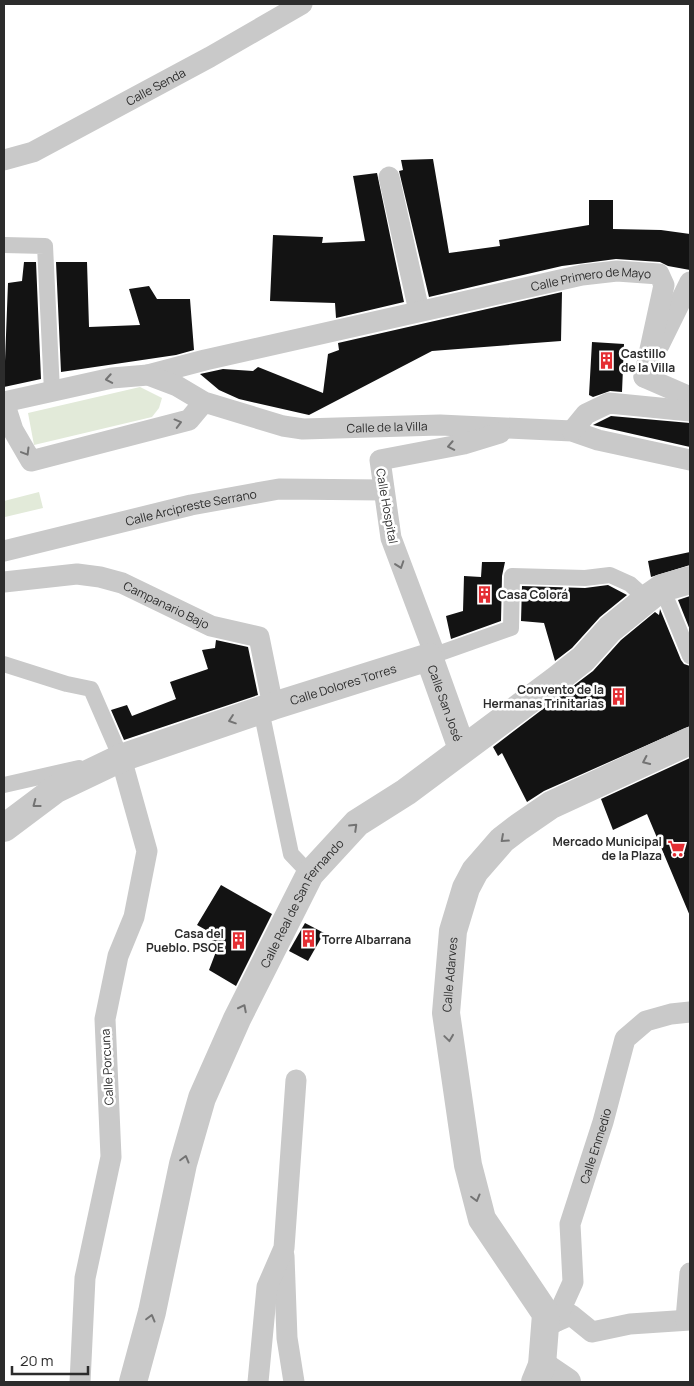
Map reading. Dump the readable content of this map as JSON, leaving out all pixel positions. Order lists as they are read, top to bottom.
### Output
{
  "streets": {
    "street": [
      "Calle Senda",
      "Calle Primero de Mayo",
      "Calle de la Villa",
      "Calle Hospital",
      "Calle Arcipreste Serrano",
      "Campanario Bajo",
      "Calle Dolores Torres",
      "Calle San José",
      "Calle Real de San Fernando",
      "Calle Adarves",
      "Calle Porcuna",
      "Calle Enmedio"
    ]
  },
  "crossings": [
    ["Calle Primero de Mayo", "Calle de la Villa"],
    ["Calle de la Villa", "Calle Hospital"],
    ["Calle Hospital", "Calle Arcipreste Serrano"],
    ["Calle Hospital", "Calle Dolores Torres"],
    ["Calle Hospital", "Calle San José"],
    ["Campanario Bajo", "Calle Dolores Torres"],
    ["Calle Dolores Torres", "Calle San José"],
    ["Calle Dolores Torres", "Calle Real de San Fernando"],
    ["Calle Dolores Torres", "Calle Porcuna"],
    ["Calle San José", "Calle Real de San Fernando"],
    ["Calle Adarves", "Calle Enmedio"]
  ],
  "places": {
    "building": [
      "Castillo de la Villa",
      "Casa Colorá",
      "Convento de la Hermanas Trinitarias",
      "Torre Albarrana",
      "Casa del Pueblo. PSOE"
    ],
    "supermarket": ["Mercado Municipal de la Plaza"]
  },
  "scale_bar": "20 m"
}
